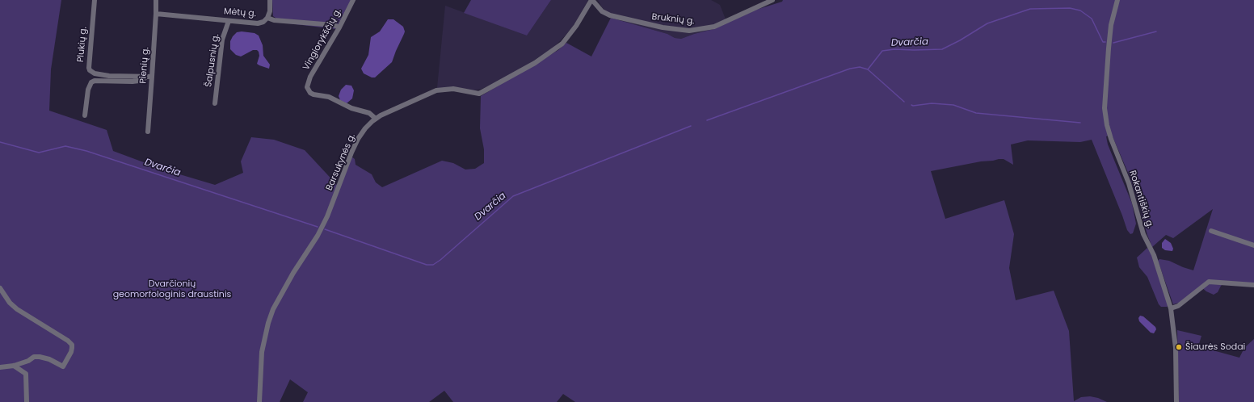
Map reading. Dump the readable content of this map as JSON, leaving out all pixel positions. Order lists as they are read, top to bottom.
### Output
{
  "streets": {
    "street": [
      "Mėtų g.",
      "Bruknių g.",
      "Vingiorykščių g.",
      "Plukių g.",
      "Šalpusnių g.",
      "Pienių g.",
      "Barsukynės g.",
      "Rokantiškių g."
    ]
  },
  "crossings": [
    ["Mėtų g.", "Vingiorykščių g."],
    ["Mėtų g.", "Šalpusnių g."],
    ["Mėtų g.", "Pienių g."],
    ["Bruknių g.", "Barsukynės g."],
    ["Vingiorykščių g.", "Barsukynės g."],
    ["Plukių g.", "Pienių g."]
  ],
  "water": ["Dvarčia"],
  "parks": ["Dvarčionių geomorfologinis draustinis"],
  "places": ["Šiaurės Sodai"]
}
